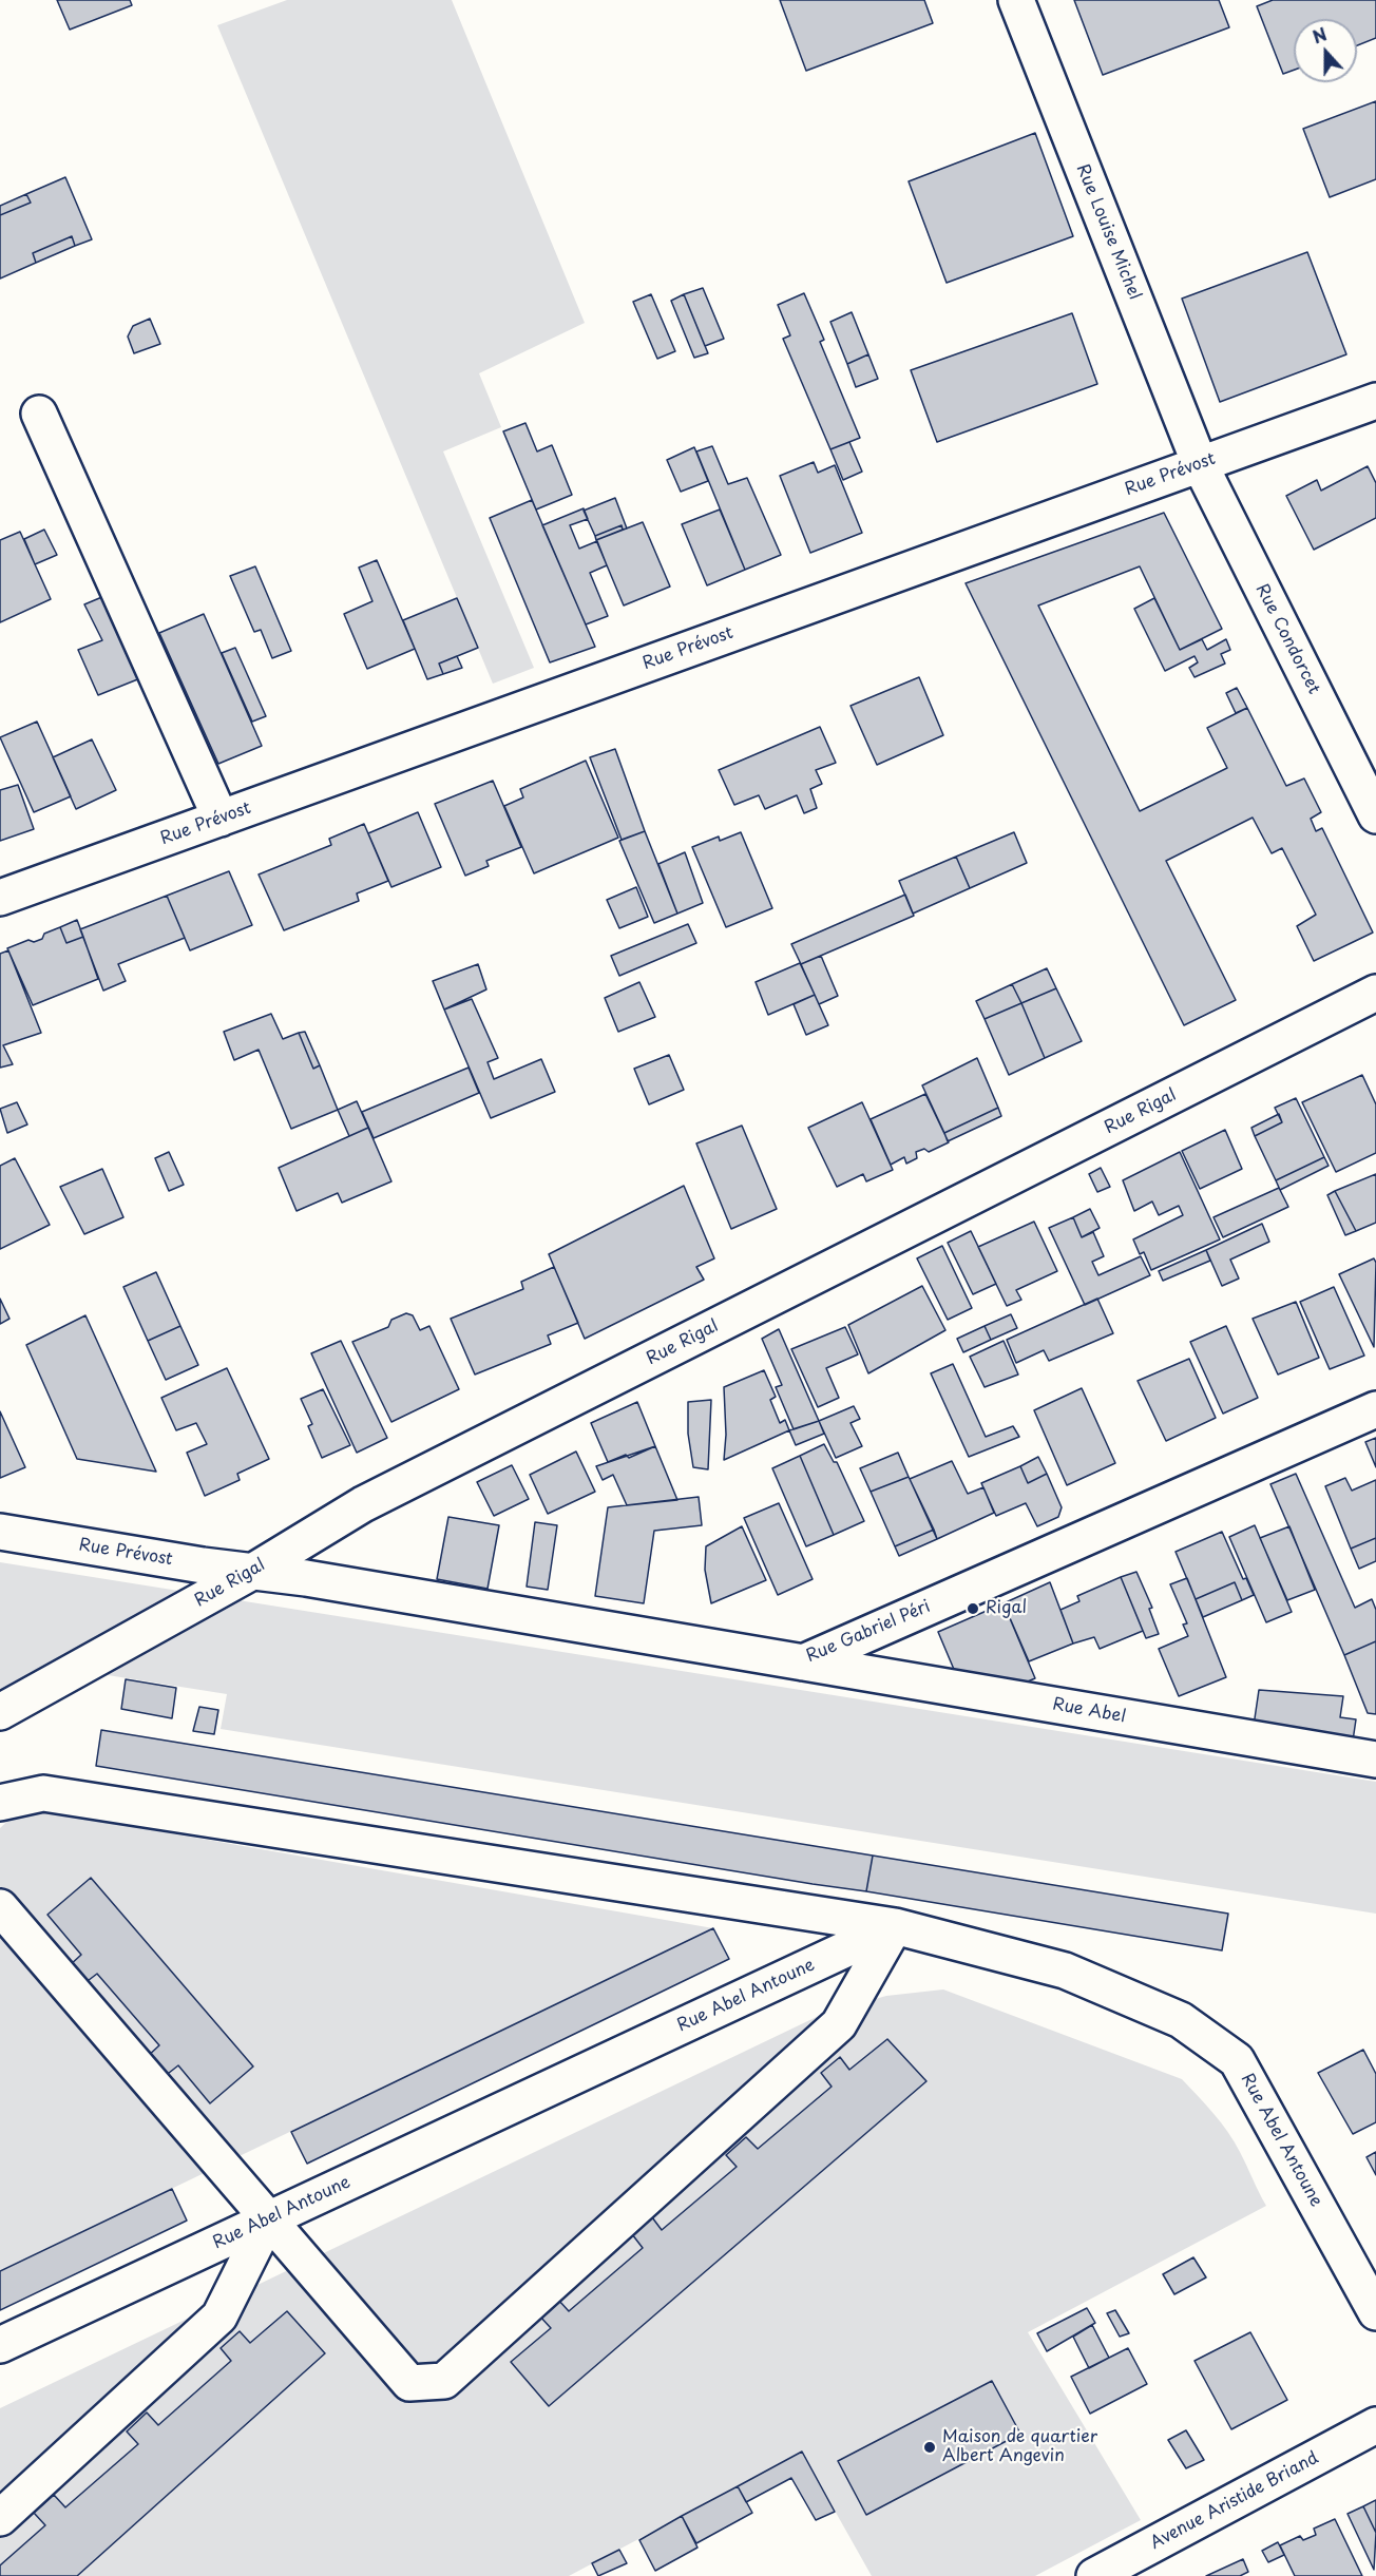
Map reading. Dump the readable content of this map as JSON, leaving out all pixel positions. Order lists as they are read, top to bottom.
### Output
{
  "streets": {
    "street": [
      "Rue Louise Michel",
      "Rue Prévost",
      "Rue Condorcet",
      "Rue Rigal",
      "Rue Gabriel Péri",
      "Rue Abel",
      "Rue Abel Antoune",
      "Avenue Aristide Briand"
    ]
  },
  "crossings": [
    ["Rue Louise Michel", "Rue Prévost"],
    ["Rue Louise Michel", "Rue Condorcet"],
    ["Rue Prévost", "Rue Condorcet"],
    ["Rue Prévost", "Rue Rigal"],
    ["Rue Prévost", "Rue Gabriel Péri"],
    ["Rue Rigal", "Rue Gabriel Péri"],
    ["Rue Gabriel Péri", "Rue Abel"]
  ],
  "places": ["Rigal", "Maison de quartier Albert Angevin"],
  "north": "top"
}
